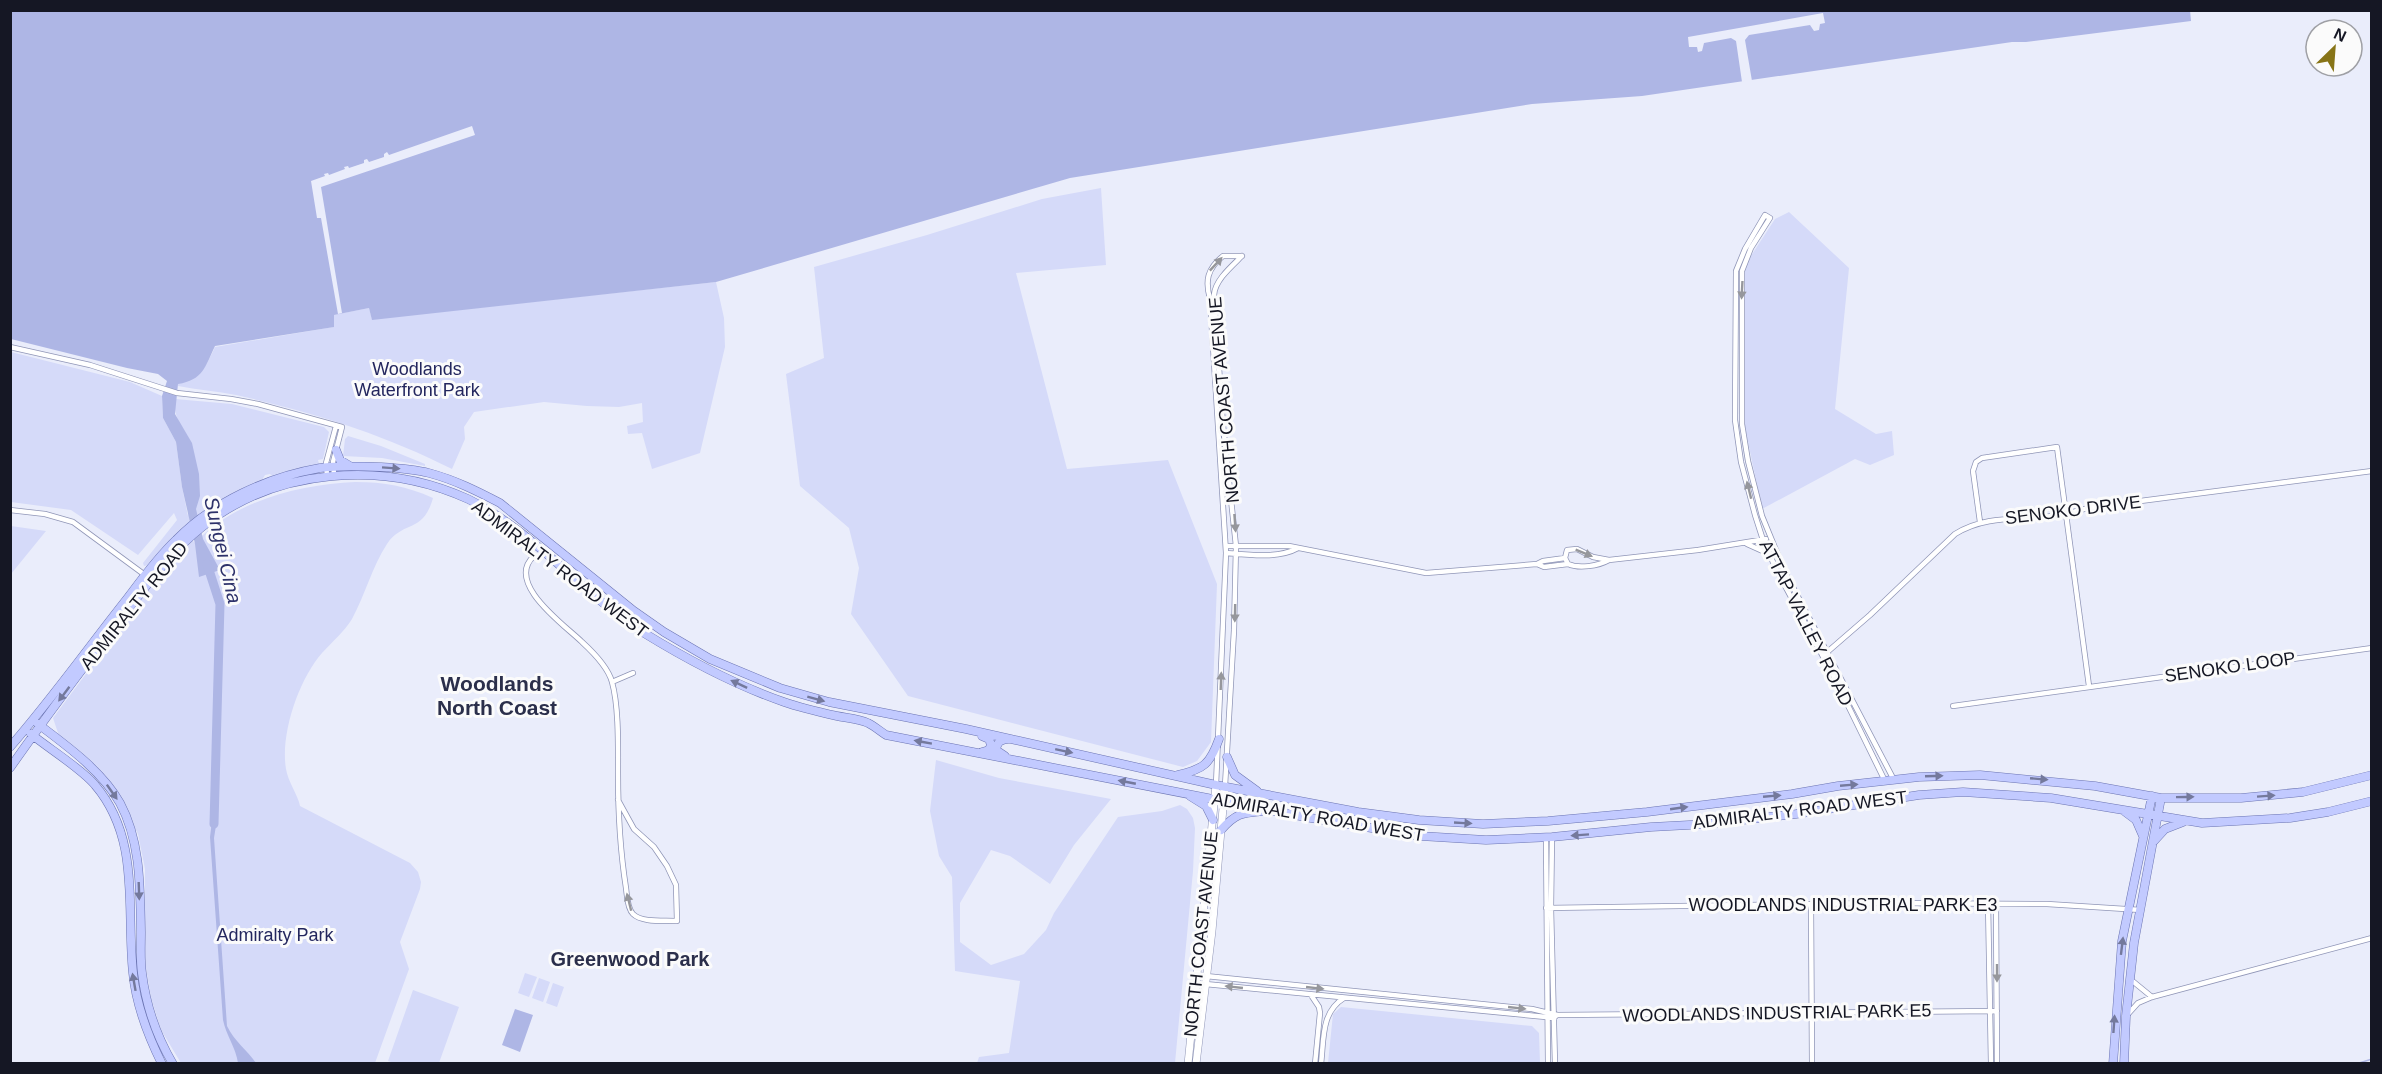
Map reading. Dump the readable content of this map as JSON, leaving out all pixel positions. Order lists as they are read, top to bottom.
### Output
{
  "streets": {
    "main road": ["NORTH COAST AVENUE", "ADMIRALTY ROAD WEST", "ADMIRALTY ROAD"],
    "street": [
      "SENOKO DRIVE",
      "ATTAP VALLEY ROAD",
      "SENOKO LOOP",
      "WOODLANDS INDUSTRIAL PARK E3",
      "WOODLANDS INDUSTRIAL PARK E5"
    ]
  },
  "crossings": [
    ["NORTH COAST AVENUE", "ADMIRALTY ROAD WEST"],
    ["NORTH COAST AVENUE", "WOODLANDS INDUSTRIAL PARK E5"],
    ["SENOKO DRIVE", "ATTAP VALLEY ROAD"],
    ["ADMIRALTY ROAD WEST", "ADMIRALTY ROAD"],
    ["ADMIRALTY ROAD WEST", "ATTAP VALLEY ROAD"]
  ],
  "districts": ["Woodlands North Coast", "Greenwood Park"],
  "water": ["Sungei Cina"],
  "parks": ["Woodlands Waterfront Park", "Admiralty Park"],
  "north": "top right"
}
